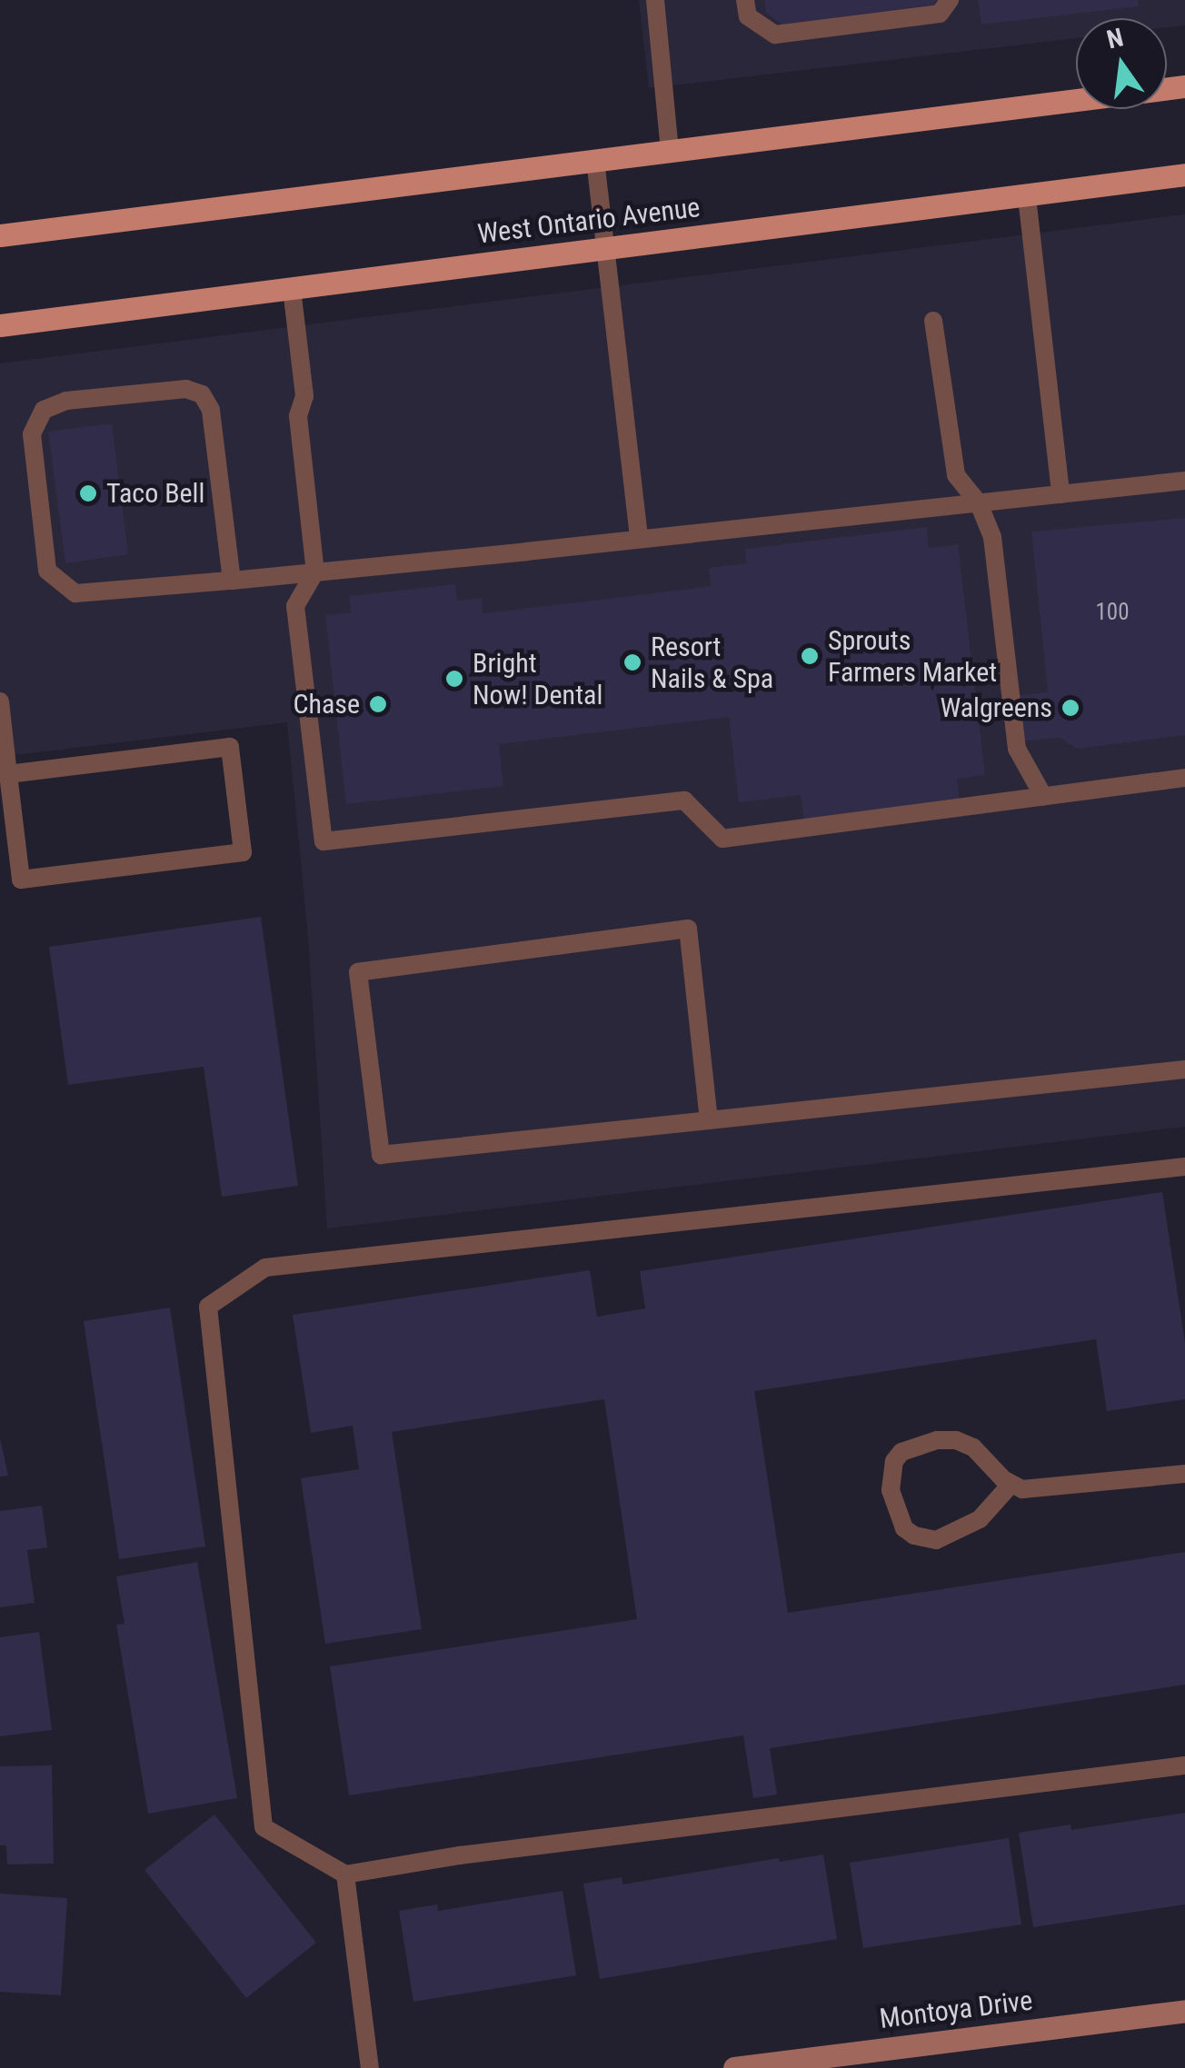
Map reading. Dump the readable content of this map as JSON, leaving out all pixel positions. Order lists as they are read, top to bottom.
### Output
{
  "streets": {
    "main road": ["West Ontario Avenue"],
    "street": ["Montoya Drive"]
  },
  "places": [
    "Taco Bell",
    "Sprouts Farmers Market",
    "Resort Nails & Spa",
    "Bright Now! Dental",
    "Chase",
    "Walgreens"
  ],
  "house_numbers": ["100"],
  "north": "top"
}
